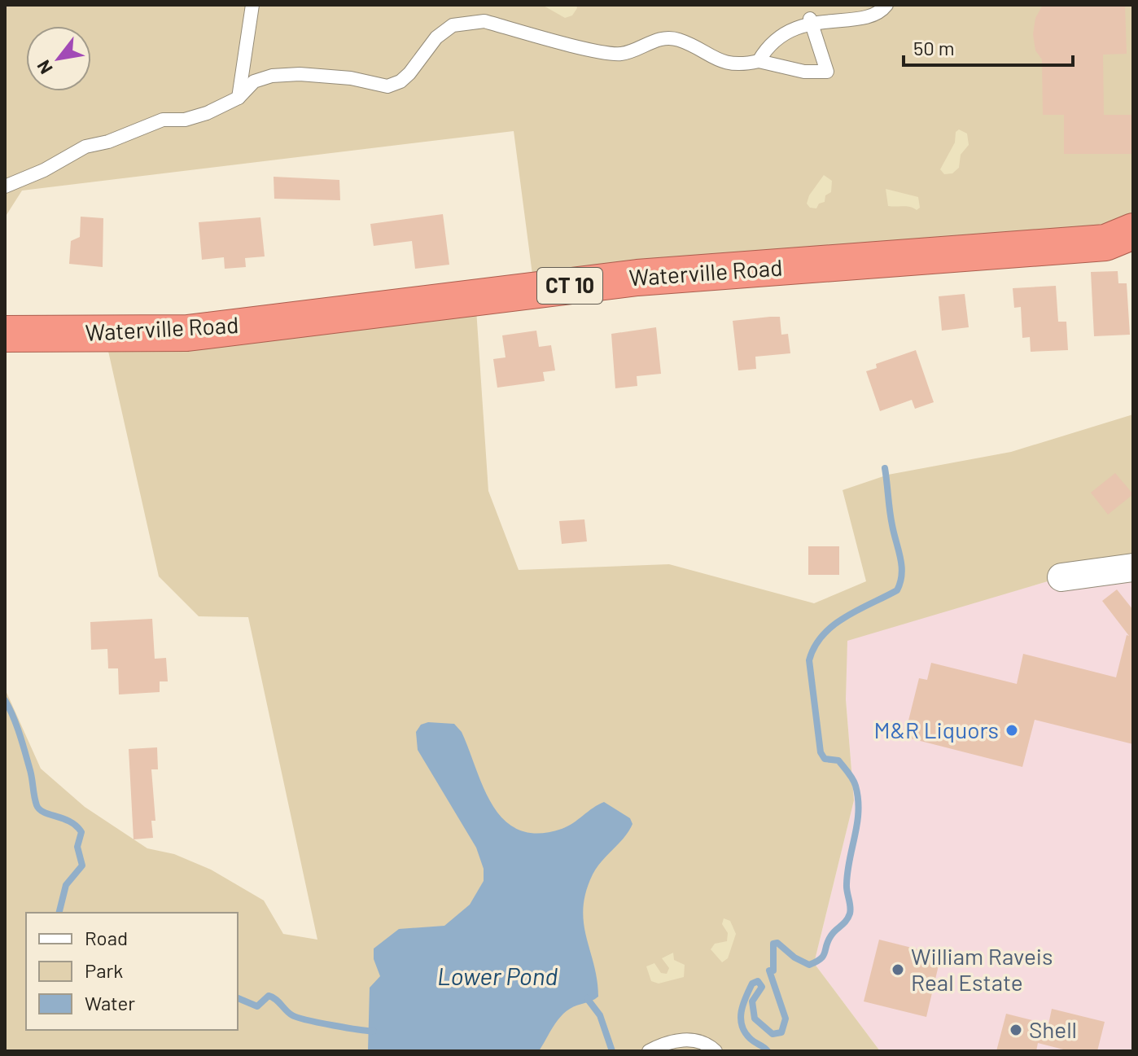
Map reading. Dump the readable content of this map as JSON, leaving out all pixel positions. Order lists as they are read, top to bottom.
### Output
{
  "streets": {
    "highway": ["Waterville Road", "CT 10"]
  },
  "water": ["Lower Pond"],
  "places": ["M&R Liquors", "William Raveis Real Estate", "Shell"],
  "legend": ["Road", "Park", "Water"],
  "scale_bar": "50 m",
  "north": "bottom left"
}
